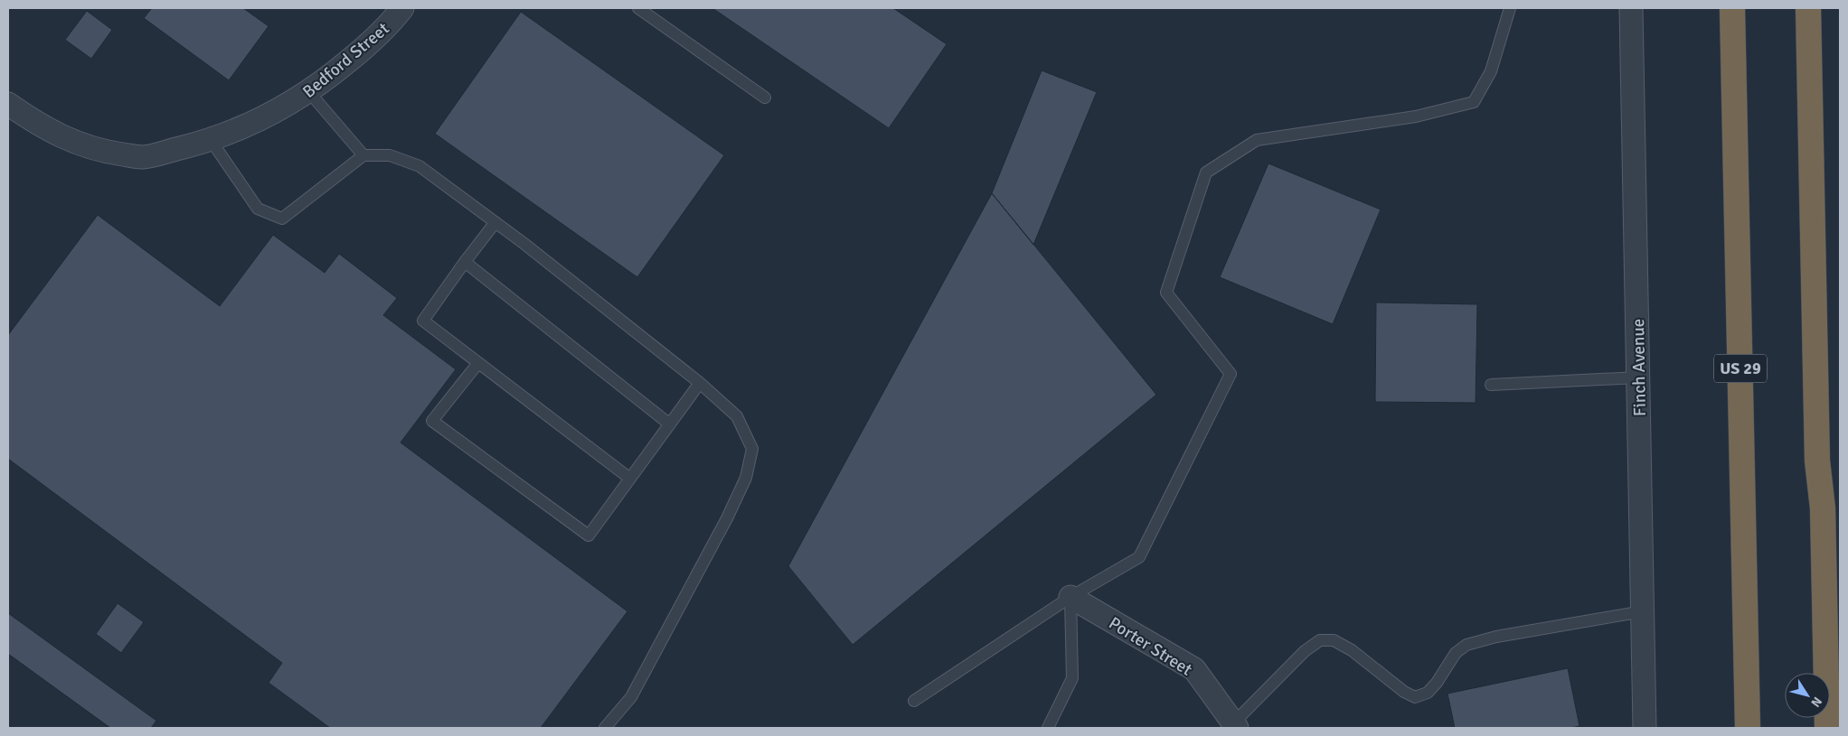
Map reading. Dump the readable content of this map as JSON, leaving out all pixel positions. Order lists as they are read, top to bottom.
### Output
{
  "streets": {
    "highway": ["US 29"],
    "street": ["Bedford Street", "Finch Avenue", "Porter Street"]
  },
  "north": "bottom right"
}
